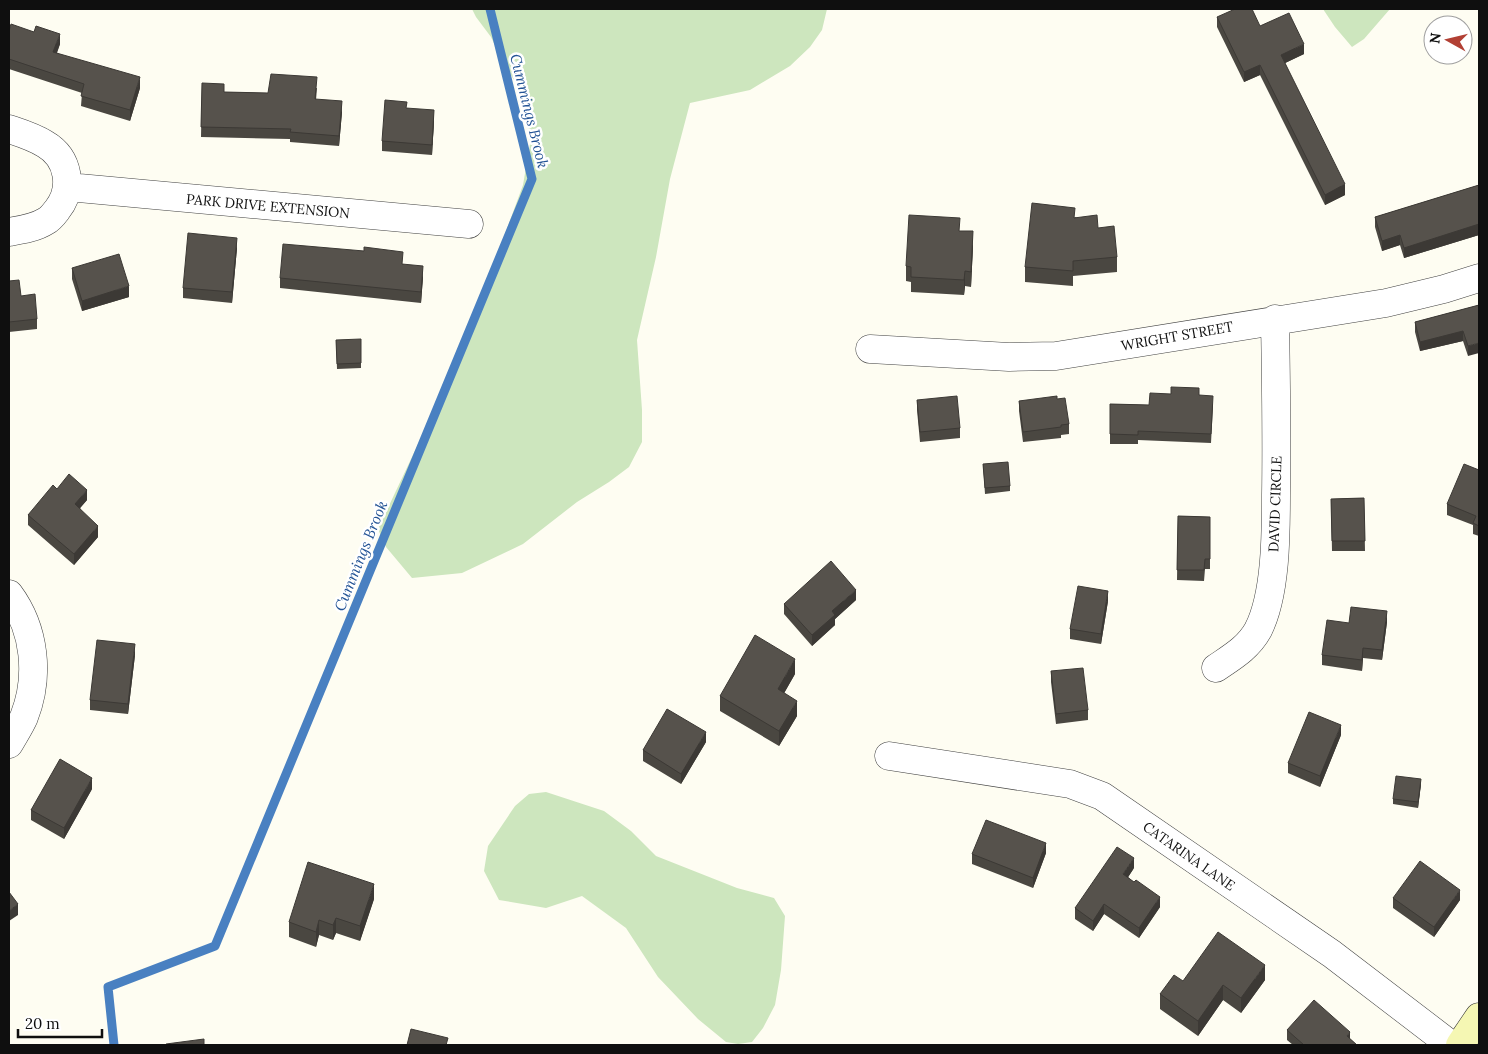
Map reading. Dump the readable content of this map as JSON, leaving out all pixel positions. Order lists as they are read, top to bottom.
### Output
{
  "streets": {
    "street": [
      "PARK DRIVE EXTENSION",
      "WRIGHT STREET",
      "DAVID CIRCLE",
      "CATARINA LANE"
    ]
  },
  "crossings": [
    ["WRIGHT STREET", "DAVID CIRCLE"]
  ],
  "water": ["Cummings Brook"],
  "scale_bar": "20 m",
  "north": "left"
}
